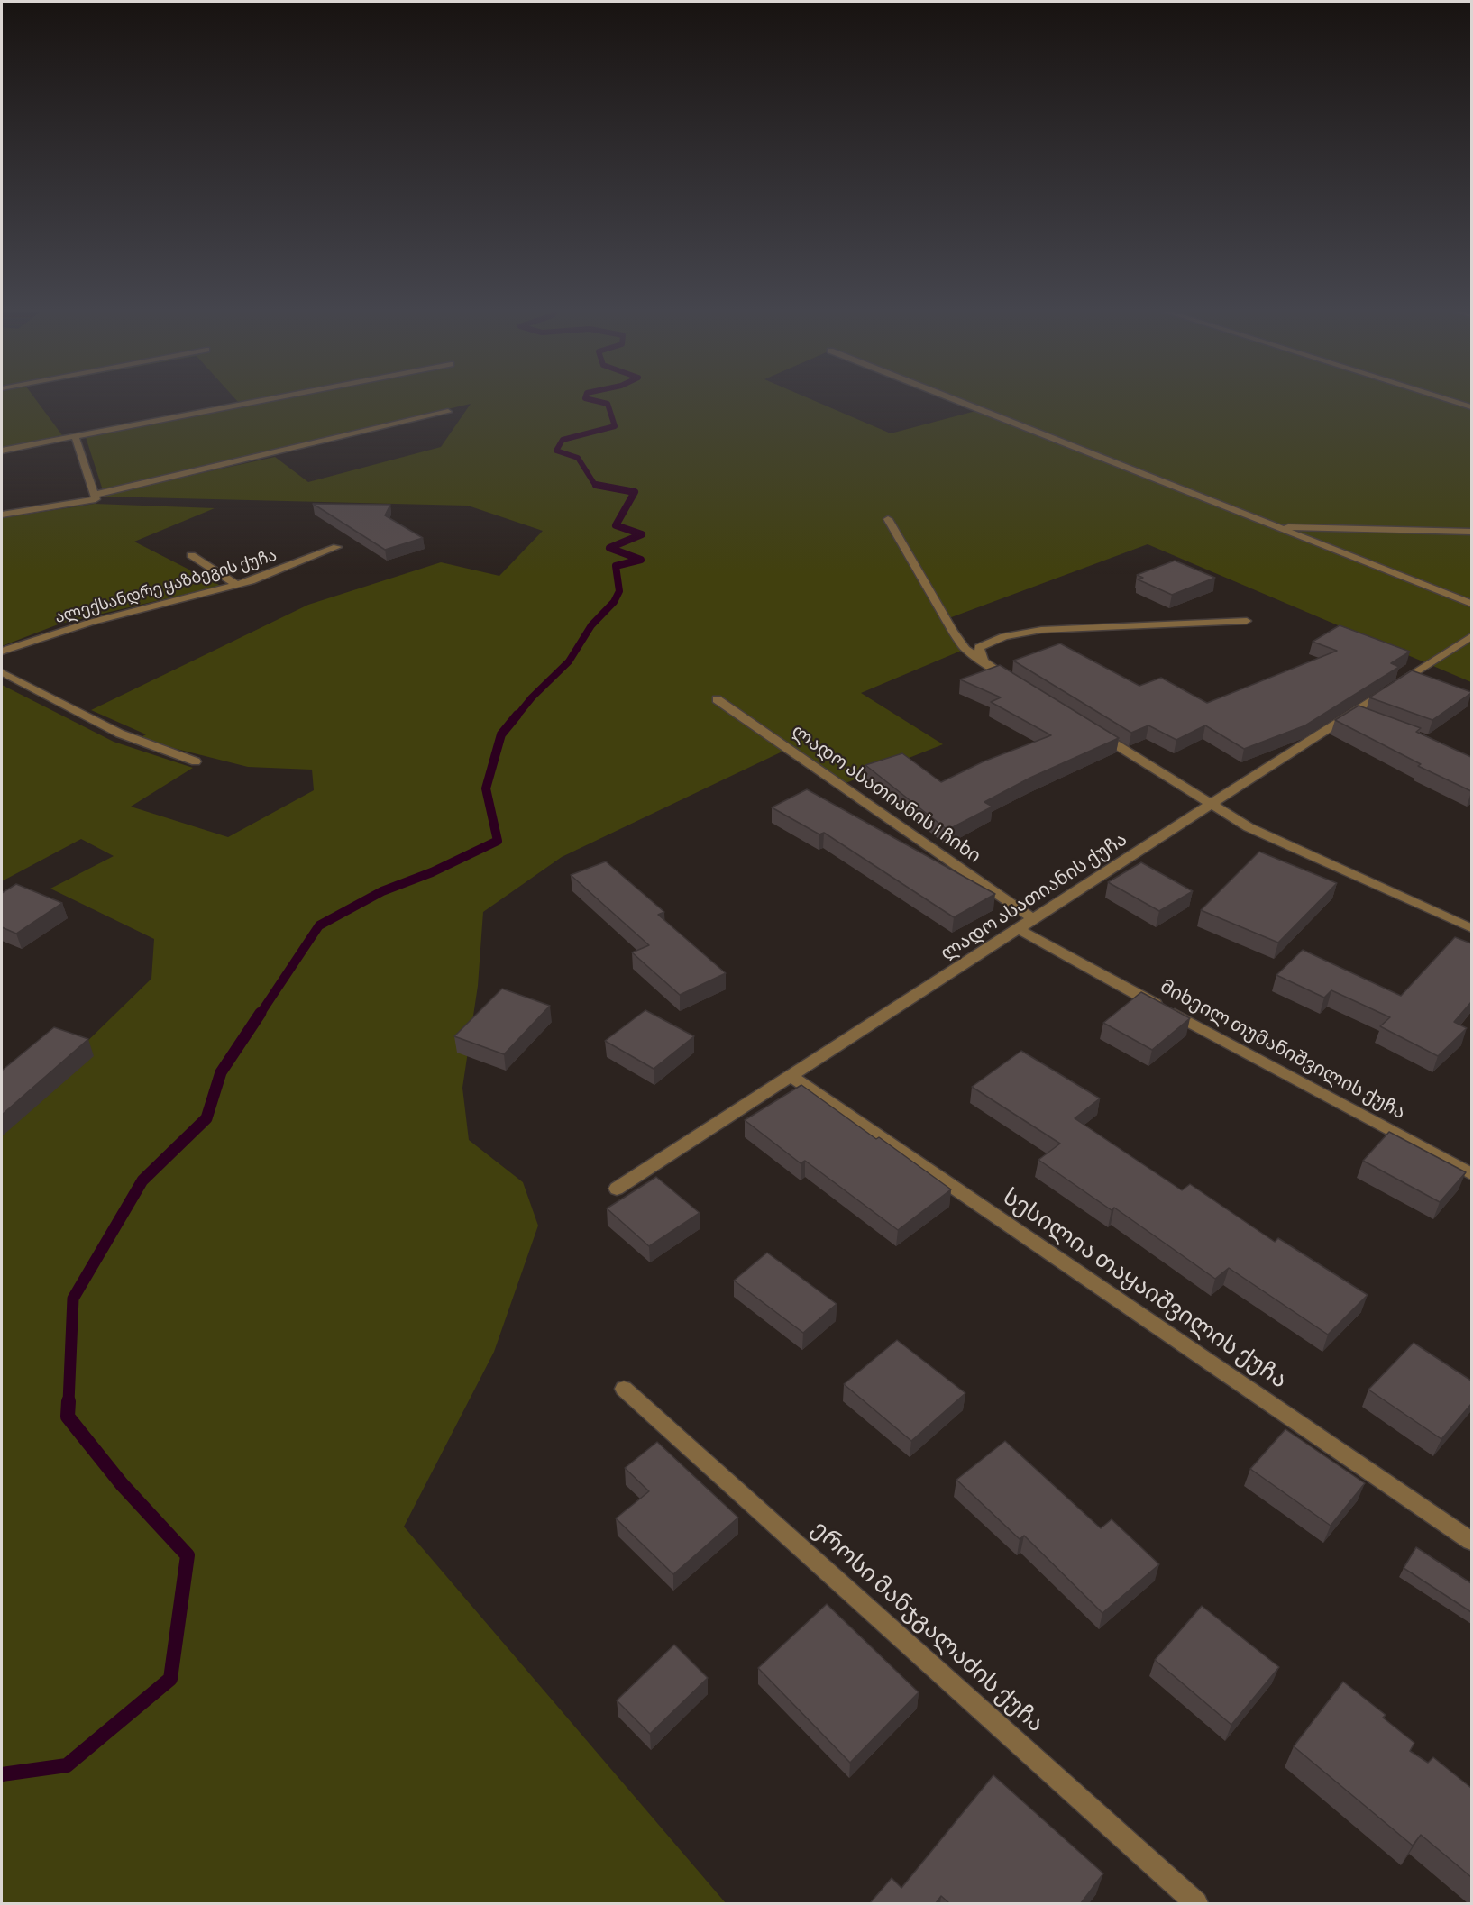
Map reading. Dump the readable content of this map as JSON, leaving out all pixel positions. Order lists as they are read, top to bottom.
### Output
{
  "streets": {
    "street": [
      "ალექსანდრე ყაზბეგის ქუჩა",
      "ლადო ასათიანის I ჩიხი",
      "ლადო ასათიანის ქუჩა",
      "მიხეილ თუმანიშვილის ქუჩა",
      "სესილია თაყაიშვილის ქუჩა",
      "ეროსი მანჯგალაძის ქუჩა"
    ]
  },
  "crossings": [
    ["ლადო ასათიანის I ჩიხი", "ლადო ასათიანის ქუჩა"],
    ["ლადო ასათიანის ქუჩა", "მიხეილ თუმანიშვილის ქუჩა"],
    ["ლადო ასათიანის ქუჩა", "სესილია თაყაიშვილის ქუჩა"]
  ]
}
